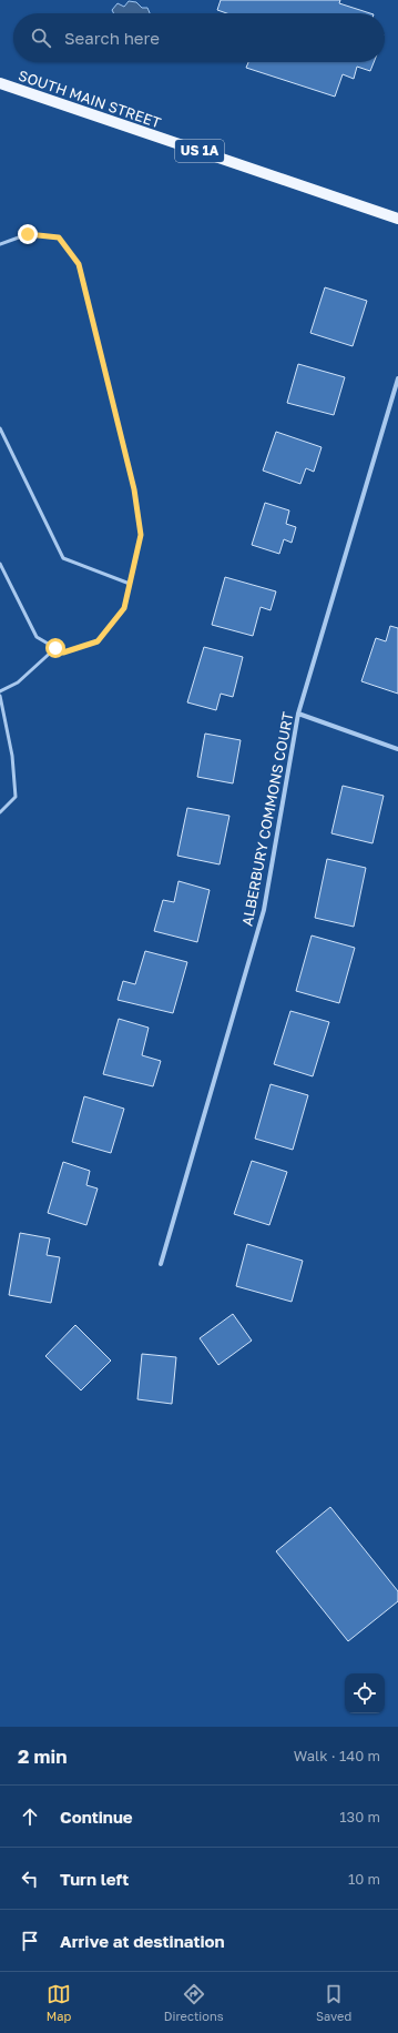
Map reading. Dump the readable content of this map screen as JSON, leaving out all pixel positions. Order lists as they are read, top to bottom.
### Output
{
  "streets": {
    "main road": ["SOUTH MAIN STREET", "US 1A"],
    "street": ["ALBERBURY COMMONS COURT"]
  },
  "page": {
    "search": "Search here",
    "heading": ["2 min", "Walk · 140 m"],
    "list": [
      ["Continue", "130 m"],
      ["Turn left", "10 m"],
      "Arrive at destination"
    ],
    "nav": ["Map", "Directions", "Saved"]
  }
}
